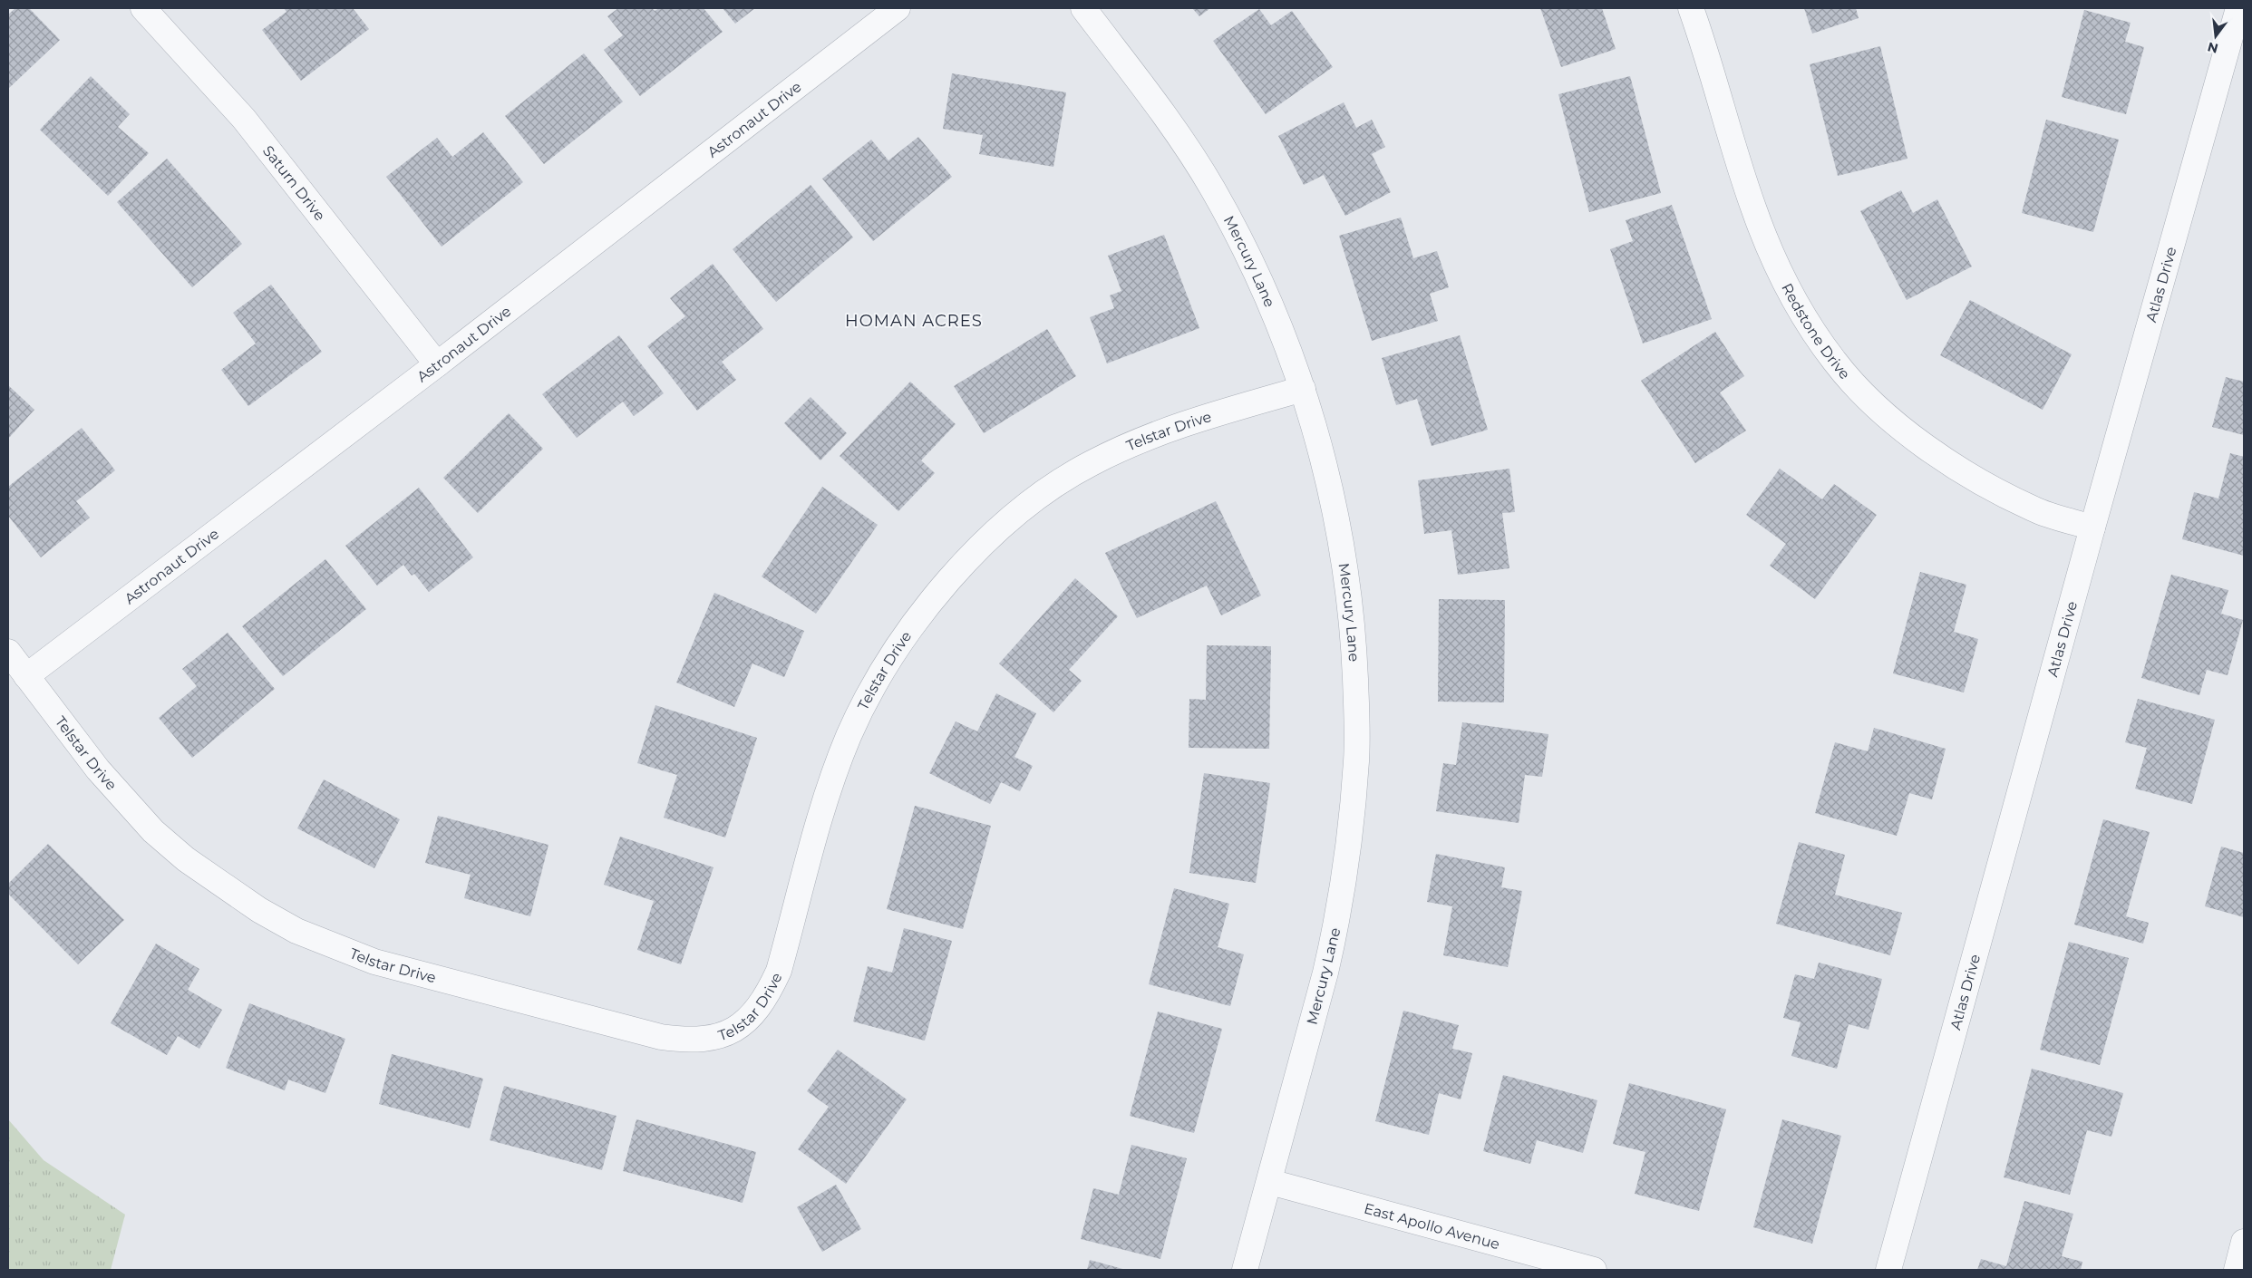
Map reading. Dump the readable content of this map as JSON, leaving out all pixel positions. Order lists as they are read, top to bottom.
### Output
{
  "streets": {
    "street": [
      "Astronaut Drive",
      "Saturn Drive",
      "Mercury Lane",
      "Atlas Drive",
      "Redstone Drive",
      "Telstar Drive",
      "East Apollo Avenue"
    ]
  },
  "crossings": [
    ["Astronaut Drive", "Saturn Drive"],
    ["Astronaut Drive", "Telstar Drive"],
    ["Mercury Lane", "Telstar Drive"],
    ["Mercury Lane", "East Apollo Avenue"],
    ["Atlas Drive", "Redstone Drive"]
  ],
  "districts": ["HOMAN ACRES"],
  "north": "bottom"
}
